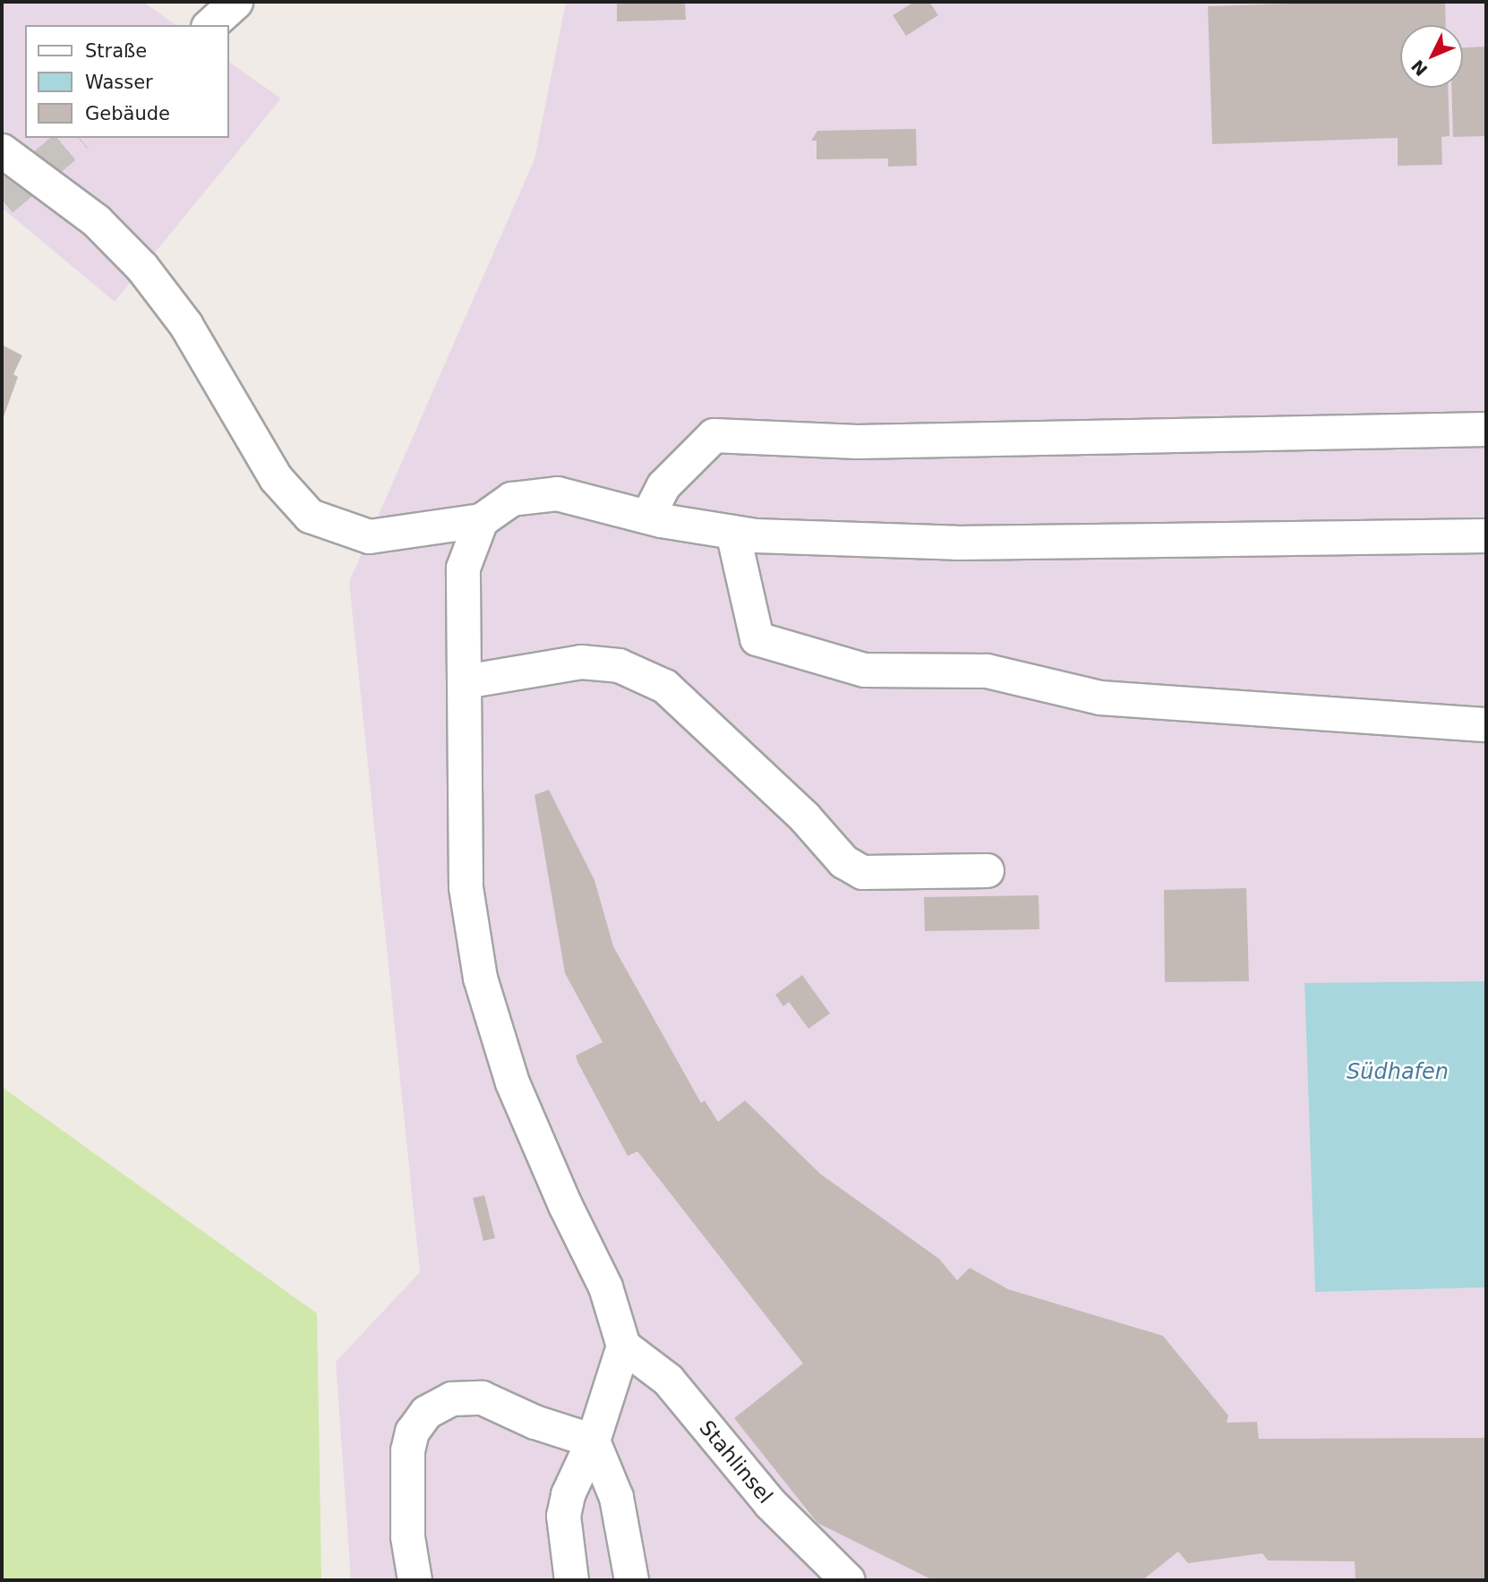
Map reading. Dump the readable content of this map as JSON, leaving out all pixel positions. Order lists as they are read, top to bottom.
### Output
{
  "streets": {
    "street": ["Stahlinsel"]
  },
  "water": ["Südhafen"],
  "legend": ["Straße", "Wasser", "Gebäude"],
  "north": "bottom left"
}
